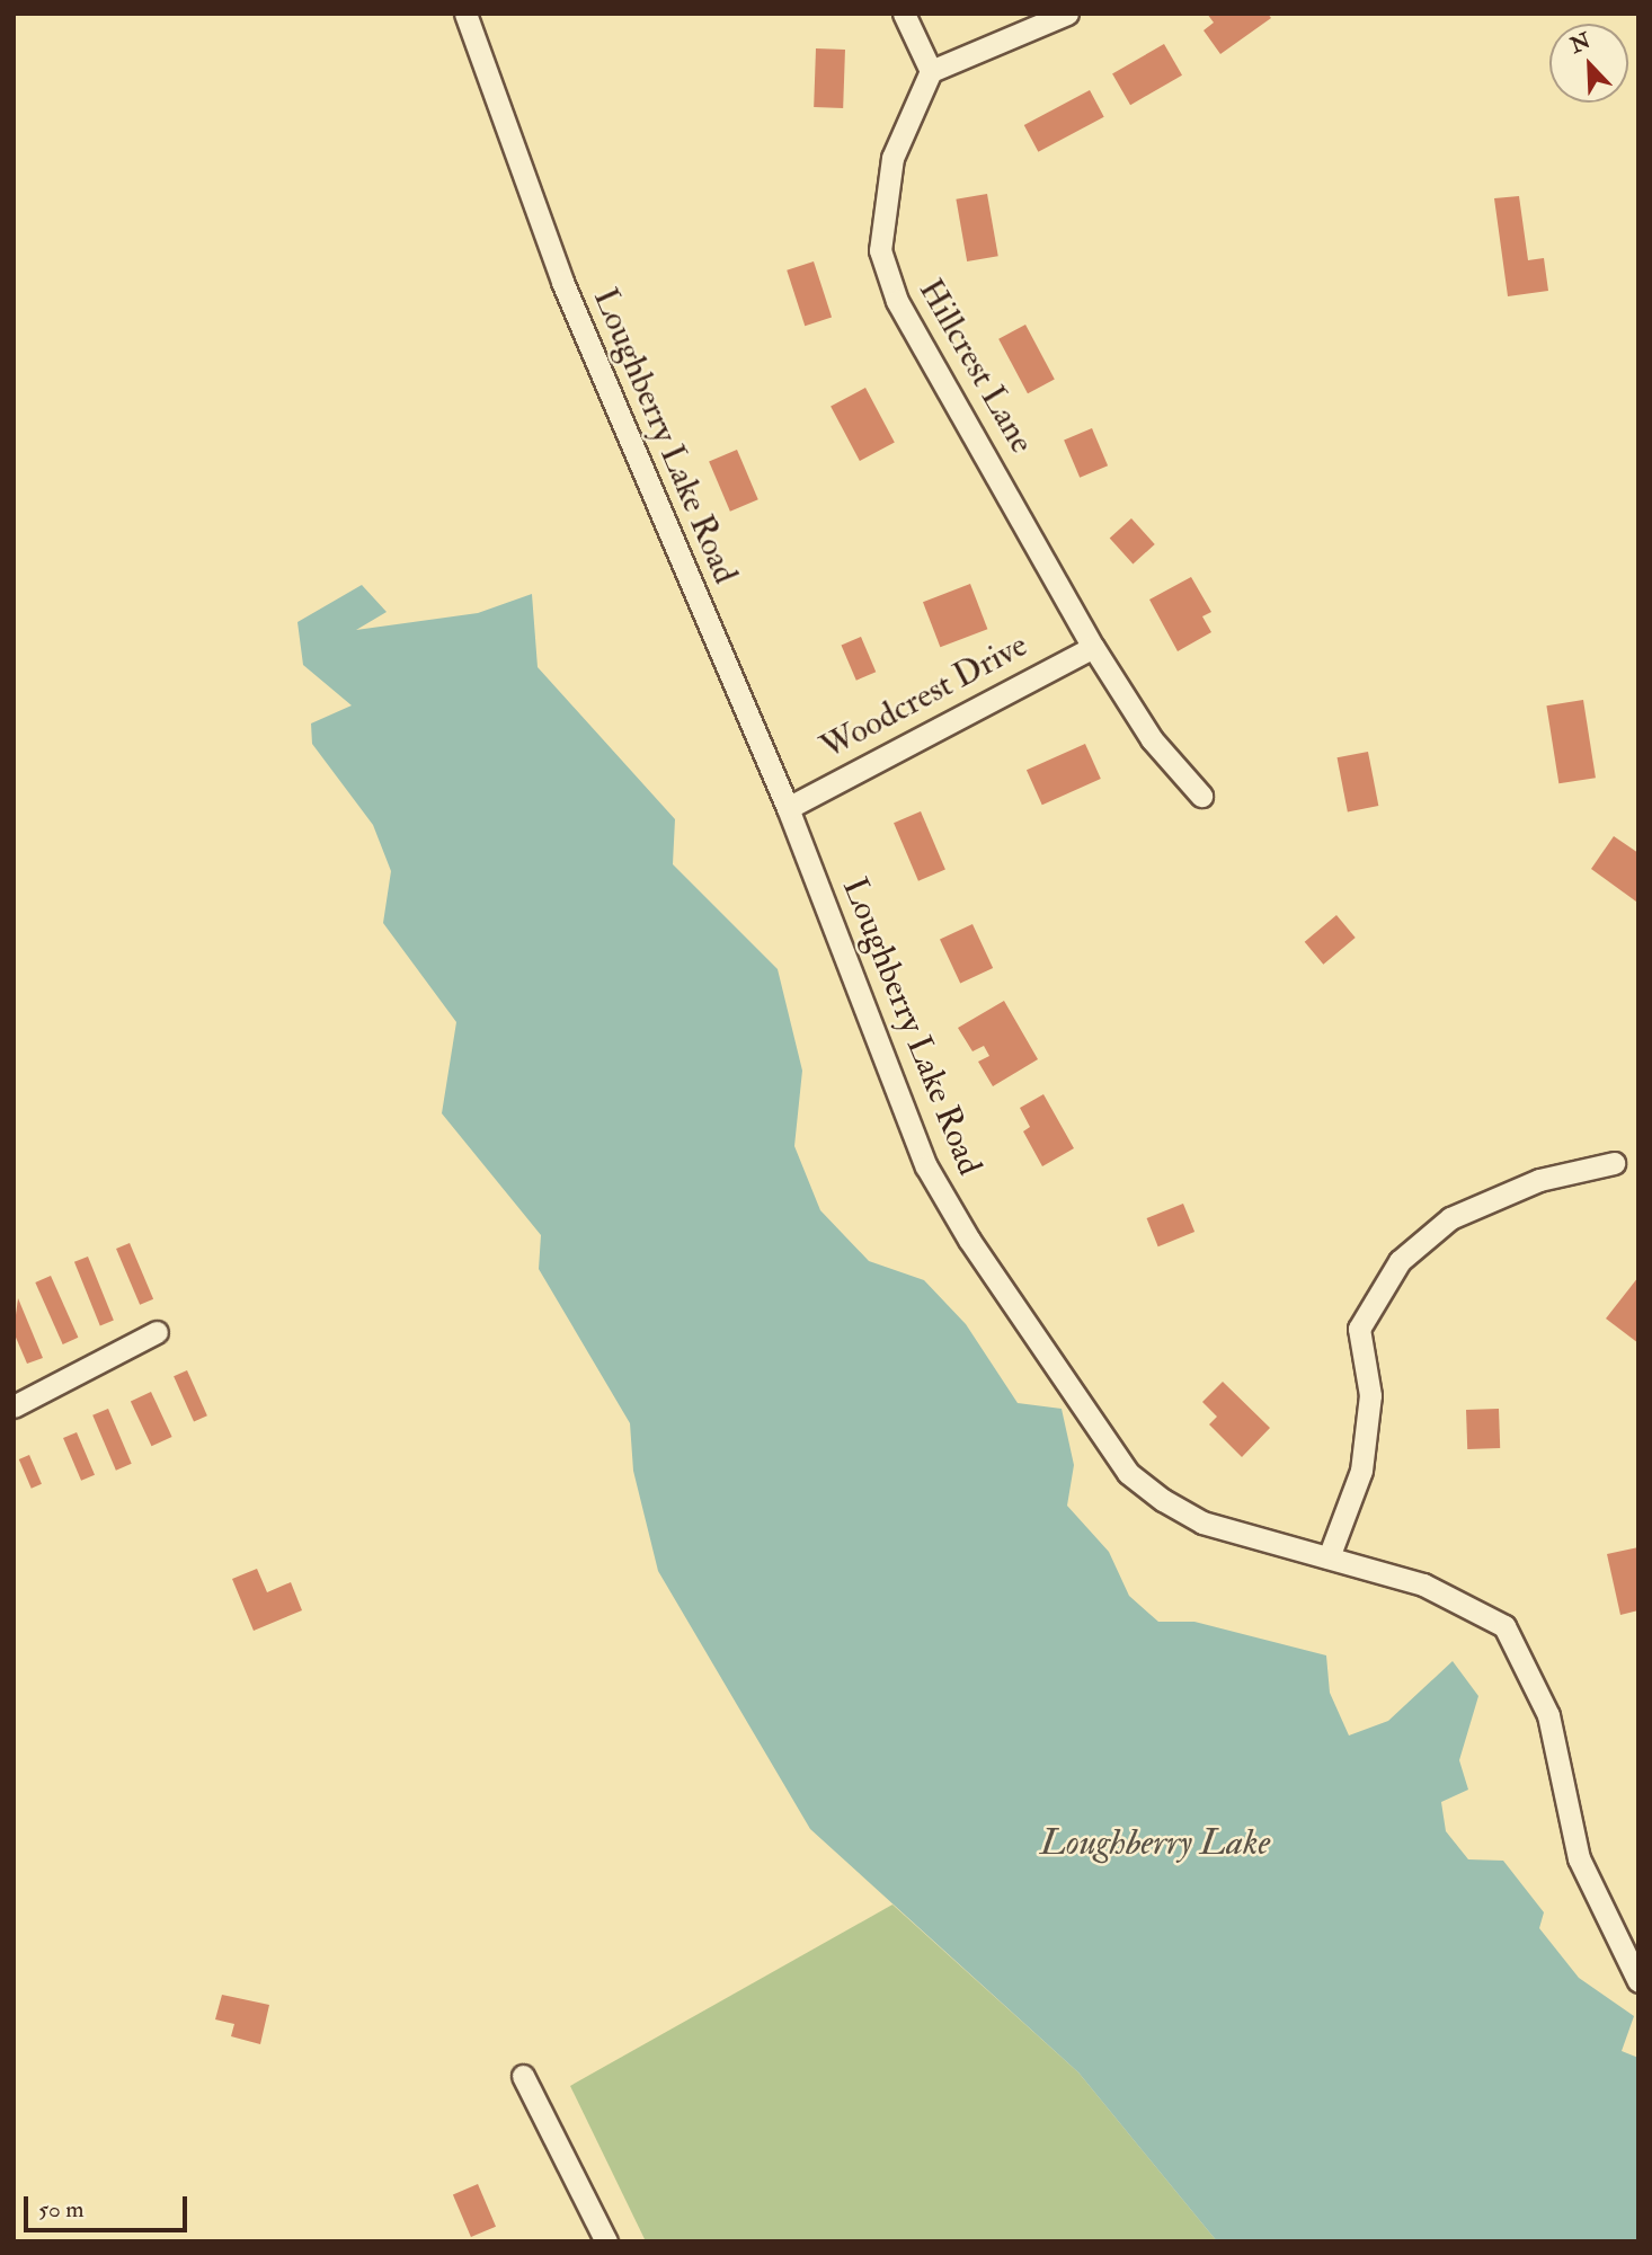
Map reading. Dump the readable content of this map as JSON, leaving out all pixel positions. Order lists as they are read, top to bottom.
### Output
{
  "streets": {
    "street": ["Hillcrest Lane", "Loughberry Lake Road", "Woodcrest Drive"]
  },
  "crossings": [
    ["Hillcrest Lane", "Woodcrest Drive"],
    ["Loughberry Lake Road", "Woodcrest Drive"]
  ],
  "water": ["Loughberry Lake"],
  "scale_bar": "50 m",
  "north": "top left"
}
